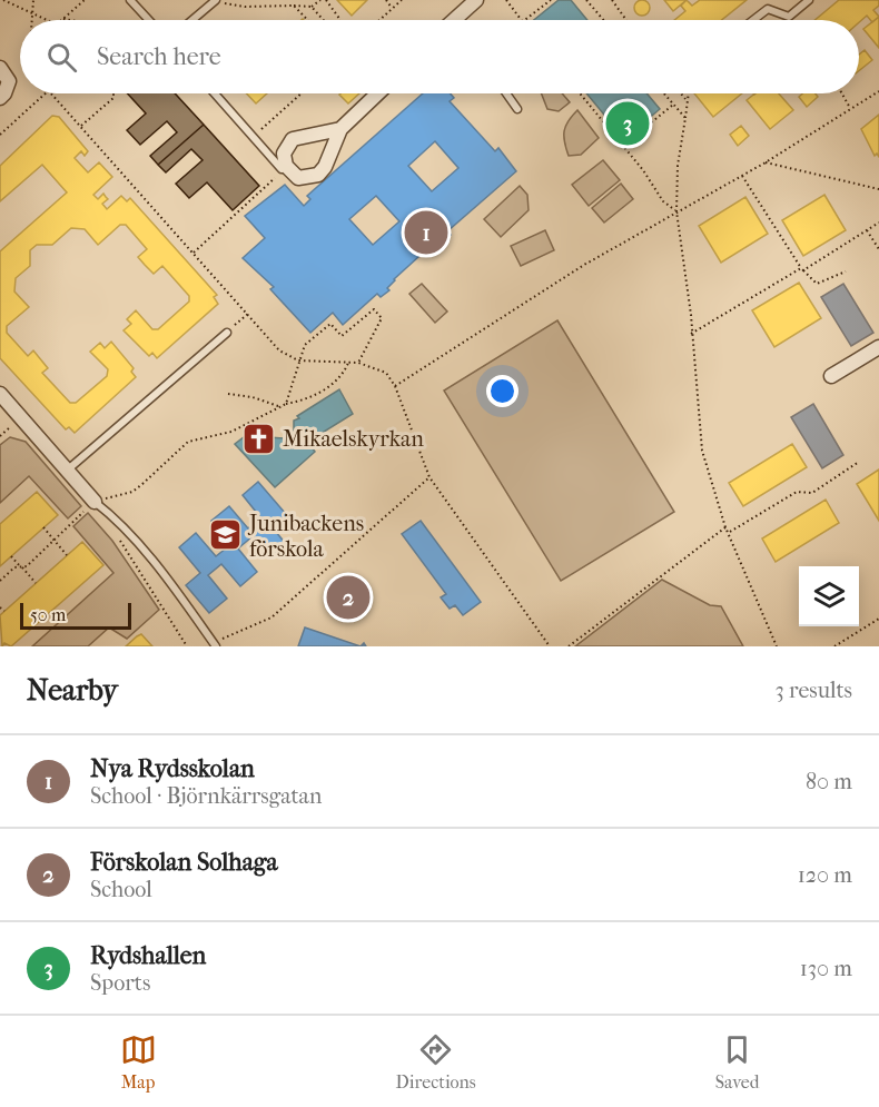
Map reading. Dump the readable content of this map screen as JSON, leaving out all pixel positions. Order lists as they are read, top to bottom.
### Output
{
  "places": {
    "church": ["Mikaelskyrkan"],
    "school or university": ["Junibackens förskola"]
  },
  "scale_bar": "50 m",
  "page": {
    "search": "Search here",
    "pins": ["3", "1", "2"],
    "scale": "50 m",
    "heading": ["Nearby", "3 results"],
    "list": [
      {
        "mark": "1",
        "name": "Nya Rydsskolan",
        "note": "School · Björnkärrsgatan",
        "value": "80 m"
      },
      {
        "mark": "2",
        "name": "Förskolan Solhaga",
        "note": "School",
        "value": "120 m"
      },
      {
        "mark": "3",
        "name": "Rydshallen",
        "note": "Sports",
        "value": "130 m"
      }
    ],
    "nav": ["Map", "Directions", "Saved"]
  }
}
